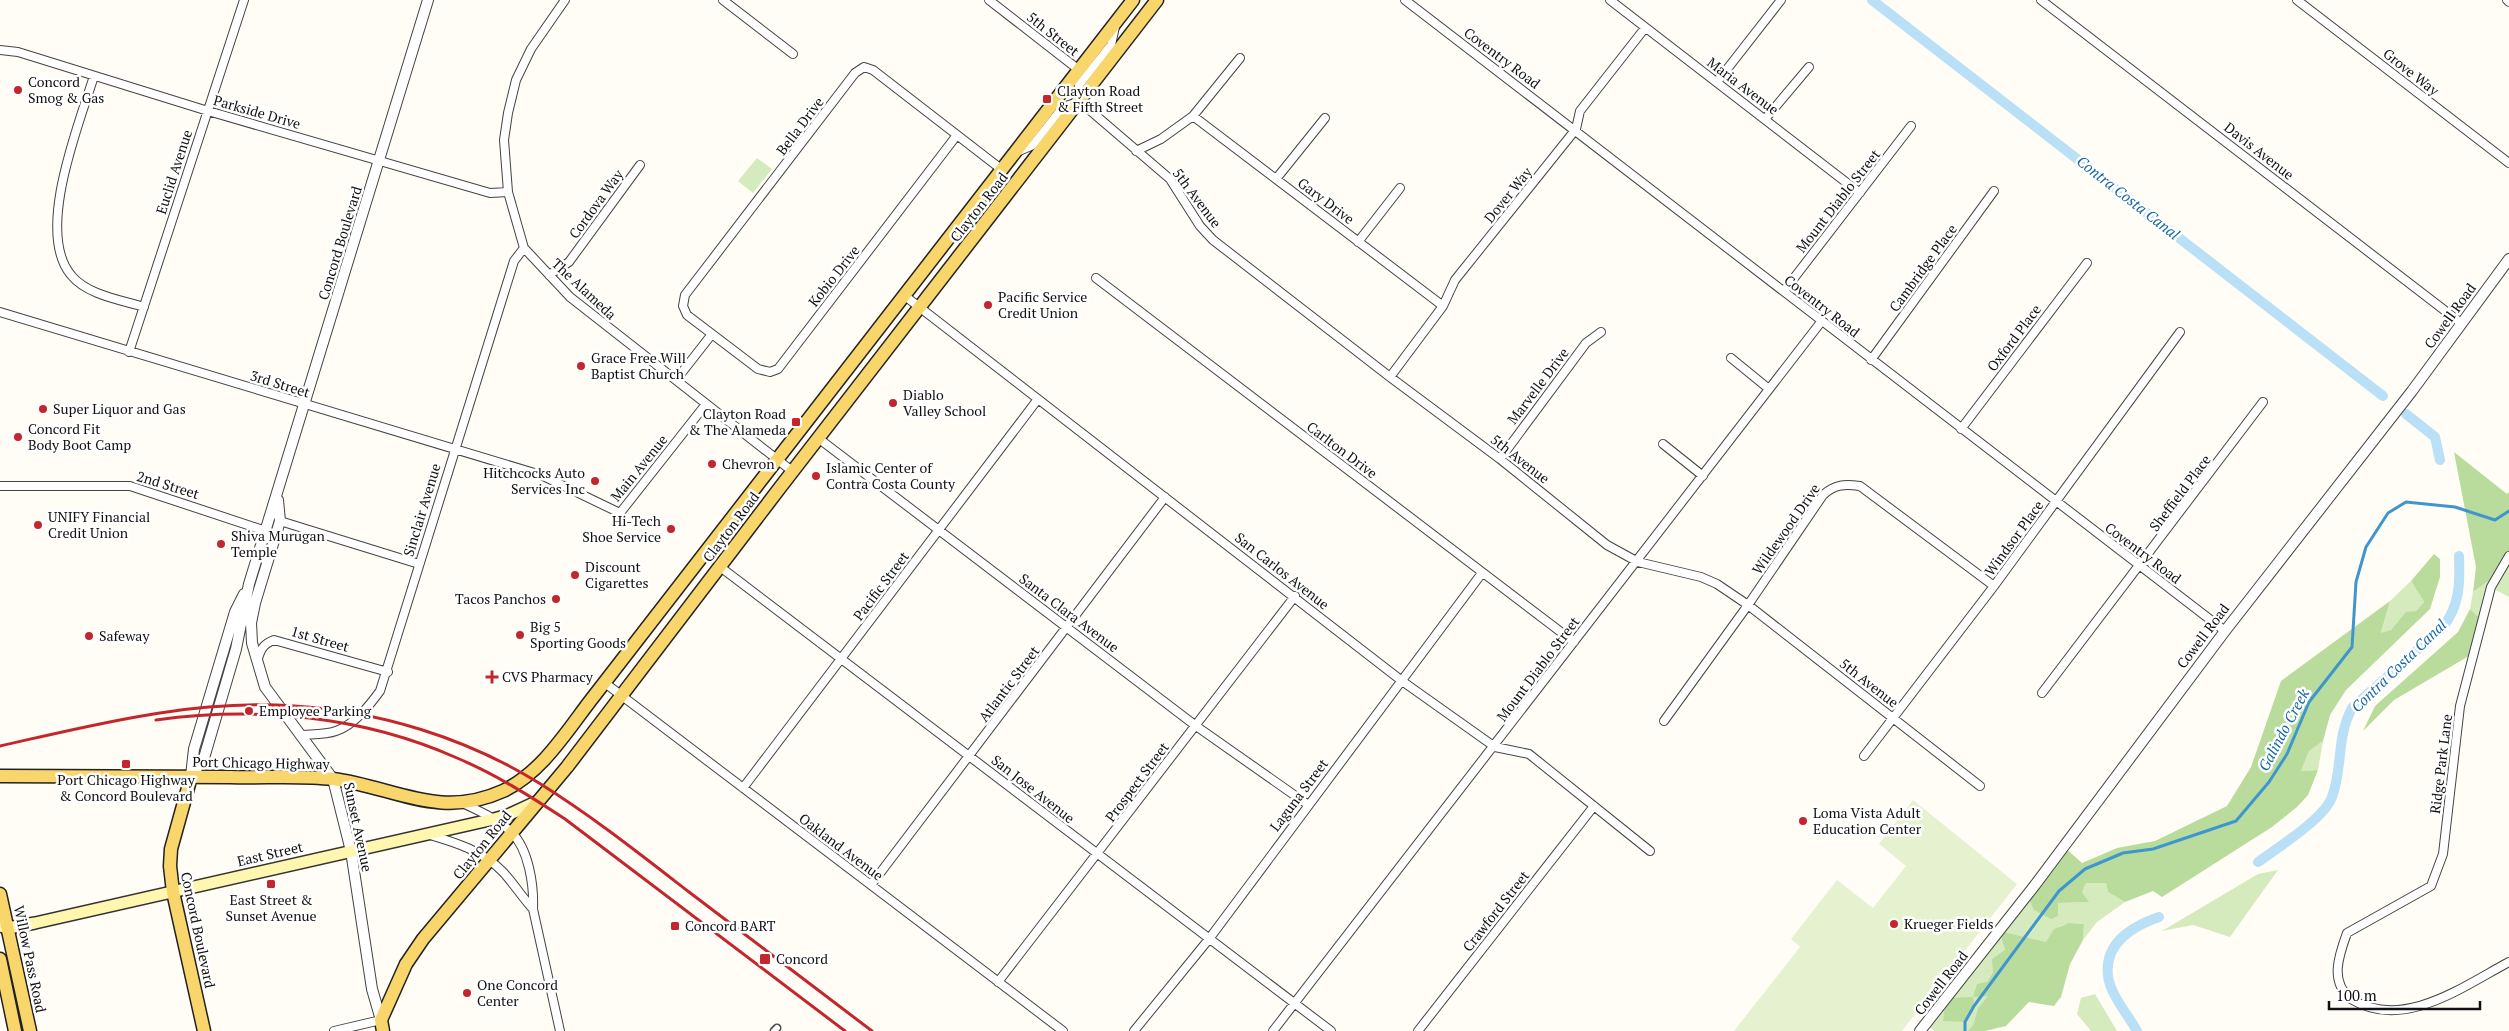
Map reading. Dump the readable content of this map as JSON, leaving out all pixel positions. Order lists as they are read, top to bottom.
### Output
{
  "streets": {
    "main road": [
      "Clayton Road",
      "Concord Boulevard",
      "Port Chicago Highway",
      "East Street",
      "Willow Pass Road"
    ],
    "street": [
      "5th Street",
      "Coventry Road",
      "Grove Way",
      "Maria Avenue",
      "Parkside Drive",
      "Bella Drive",
      "Davis Avenue",
      "Euclid Avenue",
      "Dover Way",
      "5th Avenue",
      "Gary Drive",
      "Mount Diablo Street",
      "Cordova Way",
      "Cambridge Place",
      "Kobio Drive",
      "The Alameda",
      "Cowell Road",
      "Oxford Place",
      "3rd Street",
      "Marvelle Drive",
      "Carlton Drive",
      "Main Avenue",
      "2nd Street",
      "Sheffield Place",
      "Sinclair Avenue",
      "Wildewood Drive",
      "Windsor Place",
      "San Carlos Avenue",
      "Pacific Street",
      "Santa Clara Avenue",
      "1st Street",
      "Atlantic Street",
      "Ridge Park Lane",
      "Prospect Street",
      "San Jose Avenue",
      "Laguna Street",
      "Sunset Avenue",
      "Oakland Avenue",
      "Crawford Street"
    ]
  },
  "crossings": [
    ["5th Street", "Clayton Road"],
    ["Coventry Road", "Dover Way"],
    ["Coventry Road", "Mount Diablo Street"],
    ["Coventry Road", "Cambridge Place"],
    ["Coventry Road", "Cowell Road"],
    ["Coventry Road", "Oxford Place"],
    ["Coventry Road", "Sheffield Place"],
    ["Coventry Road", "Windsor Place"],
    ["Maria Avenue", "Dover Way"],
    ["Maria Avenue", "Mount Diablo Street"],
    ["Parkside Drive", "Euclid Avenue"],
    ["Parkside Drive", "Concord Boulevard"],
    ["Parkside Drive", "The Alameda"],
    ["Bella Drive", "Clayton Road"],
    ["Bella Drive", "Kobio Drive"],
    ["Davis Avenue", "Cowell Road"],
    ["Euclid Avenue", "3rd Street"],
    ["Dover Way", "5th Avenue"],
    ["Dover Way", "Gary Drive"],
    ["5th Avenue", "Mount Diablo Street"],
    ["5th Avenue", "Clayton Road"],
    ["5th Avenue", "Marvelle Drive"],
    ["5th Avenue", "Wildewood Drive"],
    ["5th Avenue", "Windsor Place"],
    ["Mount Diablo Street", "Carlton Drive"],
    ["Mount Diablo Street", "San Carlos Avenue"],
    ["Mount Diablo Street", "San Jose Avenue"],
    ["Cordova Way", "The Alameda"],
    ["Clayton Road", "The Alameda"],
    ["Clayton Road", "San Carlos Avenue"],
    ["Clayton Road", "Santa Clara Avenue"],
    ["Clayton Road", "Port Chicago Highway"],
    ["Clayton Road", "San Jose Avenue"],
    ["Clayton Road", "Sunset Avenue"],
    ["Clayton Road", "Oakland Avenue"],
    ["Clayton Road", "East Street"],
    ["Concord Boulevard", "3rd Street"],
    ["Concord Boulevard", "2nd Street"],
    ["Concord Boulevard", "1st Street"],
    ["Concord Boulevard", "Port Chicago Highway"],
    ["Concord Boulevard", "Sunset Avenue"],
    ["Concord Boulevard", "East Street"],
    ["The Alameda", "Main Avenue"],
    ["The Alameda", "Sinclair Avenue"],
    ["3rd Street", "Main Avenue"],
    ["3rd Street", "Sinclair Avenue"],
    ["Carlton Drive", "Laguna Street"],
    ["Sinclair Avenue", "1st Street"],
    ["Sinclair Avenue", "Sunset Avenue"],
    ["Wildewood Drive", "Windsor Place"],
    ["San Carlos Avenue", "Pacific Street"],
    ["San Carlos Avenue", "Atlantic Street"],
    ["San Carlos Avenue", "Prospect Street"],
    ["San Carlos Avenue", "Laguna Street"],
    ["San Carlos Avenue", "Crawford Street"],
    ["Pacific Street", "Santa Clara Avenue"],
    ["Pacific Street", "San Jose Avenue"],
    ["Pacific Street", "Oakland Avenue"],
    ["Santa Clara Avenue", "Atlantic Street"],
    ["Santa Clara Avenue", "Prospect Street"],
    ["Santa Clara Avenue", "Laguna Street"],
    ["1st Street", "Sunset Avenue"],
    ["Atlantic Street", "San Jose Avenue"],
    ["Atlantic Street", "Oakland Avenue"],
    ["Port Chicago Highway", "Sunset Avenue"],
    ["Prospect Street", "San Jose Avenue"],
    ["Prospect Street", "Oakland Avenue"],
    ["San Jose Avenue", "Laguna Street"],
    ["Sunset Avenue", "East Street"],
    ["East Street", "Willow Pass Road"]
  ],
  "water": ["Contra Costa Canal", "Galindo Creek"],
  "places": {
    "other": [
      "Concord Smog & Gas",
      "Pacific Service Credit Union",
      "Grace Free Will Baptist Church",
      "Diablo Valley School",
      "Super Liquor and Gas",
      "Concord Fit Body Boot Camp",
      "Chevron",
      "Islamic Center of Contra Costa County",
      "Hitchcocks Auto Services Inc",
      "UNIFY Financial Credit Union",
      "Hi-Tech Shoe Service",
      "Shiva Murugan Temple",
      "Discount Cigarettes",
      "Tacos Panchos",
      "Big 5 Sporting Goods",
      "Safeway",
      "Employee Parking",
      "Loma Vista Adult Education Center",
      "Krueger Fields",
      "One Concord Center"
    ],
    "transit": [
      "Clayton Road & Fifth Street",
      "Clayton Road & The Alameda",
      "Port Chicago Highway & Concord Boulevard",
      "East Street & Sunset Avenue",
      "Concord BART",
      "Concord"
    ],
    "health": ["CVS Pharmacy"]
  },
  "scale_bar": "100 m"
}
